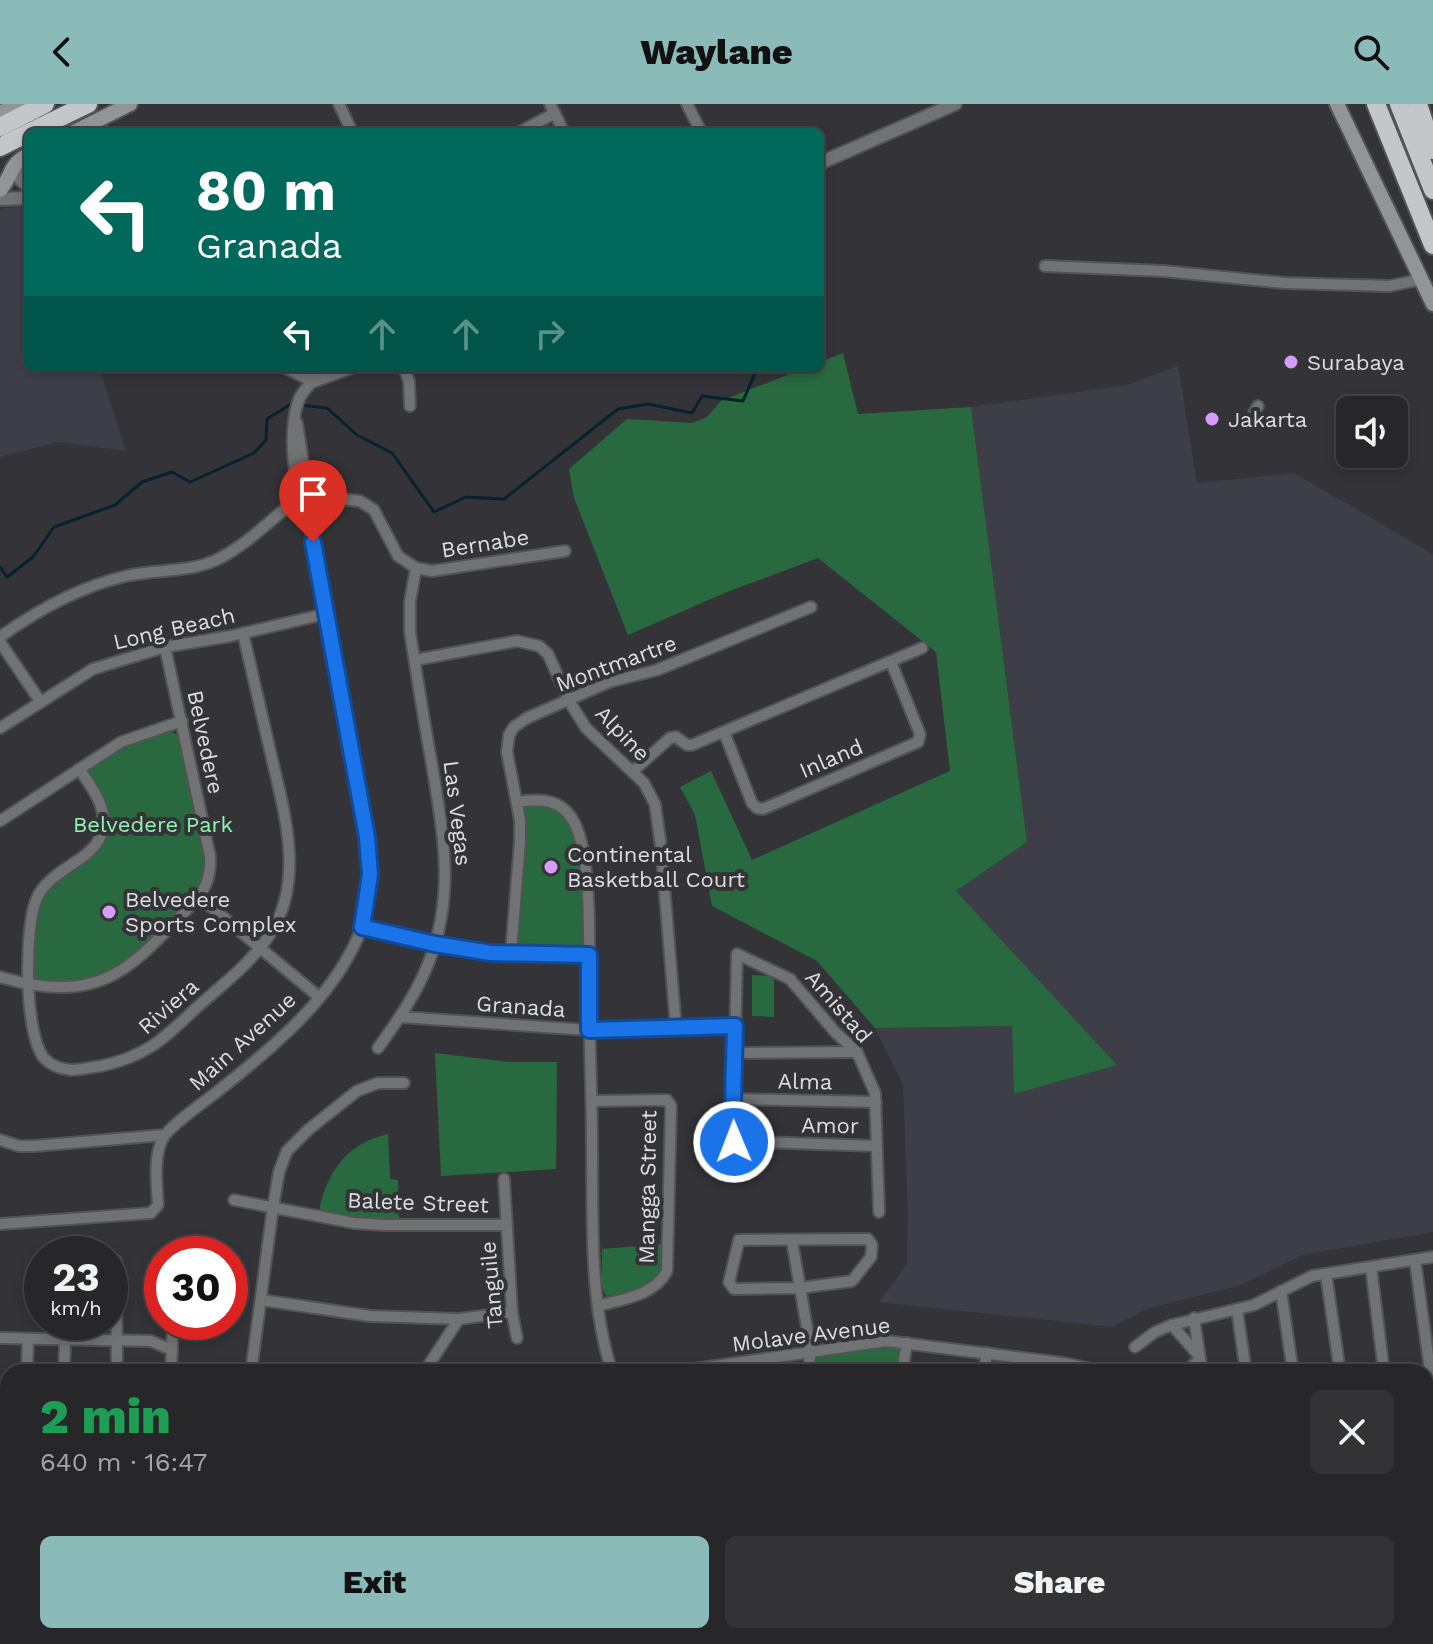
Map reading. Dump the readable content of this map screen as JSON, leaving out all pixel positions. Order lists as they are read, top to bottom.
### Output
{
  "streets": {
    "street": [
      "Bernabe",
      "Long Beach",
      "Montmartre",
      "Alpine",
      "Belvedere",
      "Inland",
      "Las Vegas",
      "Riviera",
      "Granada",
      "Amistad",
      "Main Avenue",
      "Alma",
      "Amor",
      "Mangga Street",
      "Balete Street",
      "Tanguile",
      "Molave Avenue"
    ]
  },
  "crossings": [
    ["Bernabe", "Las Vegas"],
    ["Bernabe", "Main Avenue"],
    ["Long Beach", "Belvedere"],
    ["Long Beach", "Riviera"],
    ["Long Beach", "Main Avenue"],
    ["Montmartre", "Alpine"],
    ["Alpine", "Las Vegas"],
    ["Alpine", "Granada"],
    ["Belvedere", "Riviera"],
    ["Las Vegas", "Granada"],
    ["Granada", "Amistad"],
    ["Amistad", "Alma"],
    ["Amistad", "Amor"],
    ["Alma", "Amor"],
    ["Balete Street", "Tanguile"]
  ],
  "parks": ["Belvedere Park"],
  "places": [
    "Surabaya",
    "Jakarta",
    "Continental Basketball Court",
    "Belvedere Sports Complex"
  ],
  "page": {
    "header": "Waylane",
    "turn": ["80 m", "Granada"],
    "speed": "23 km/h",
    "limit": "30",
    "heading": ["2 min", "640 m · 16:47"],
    "buttons": ["Exit", "Share"]
  }
}
